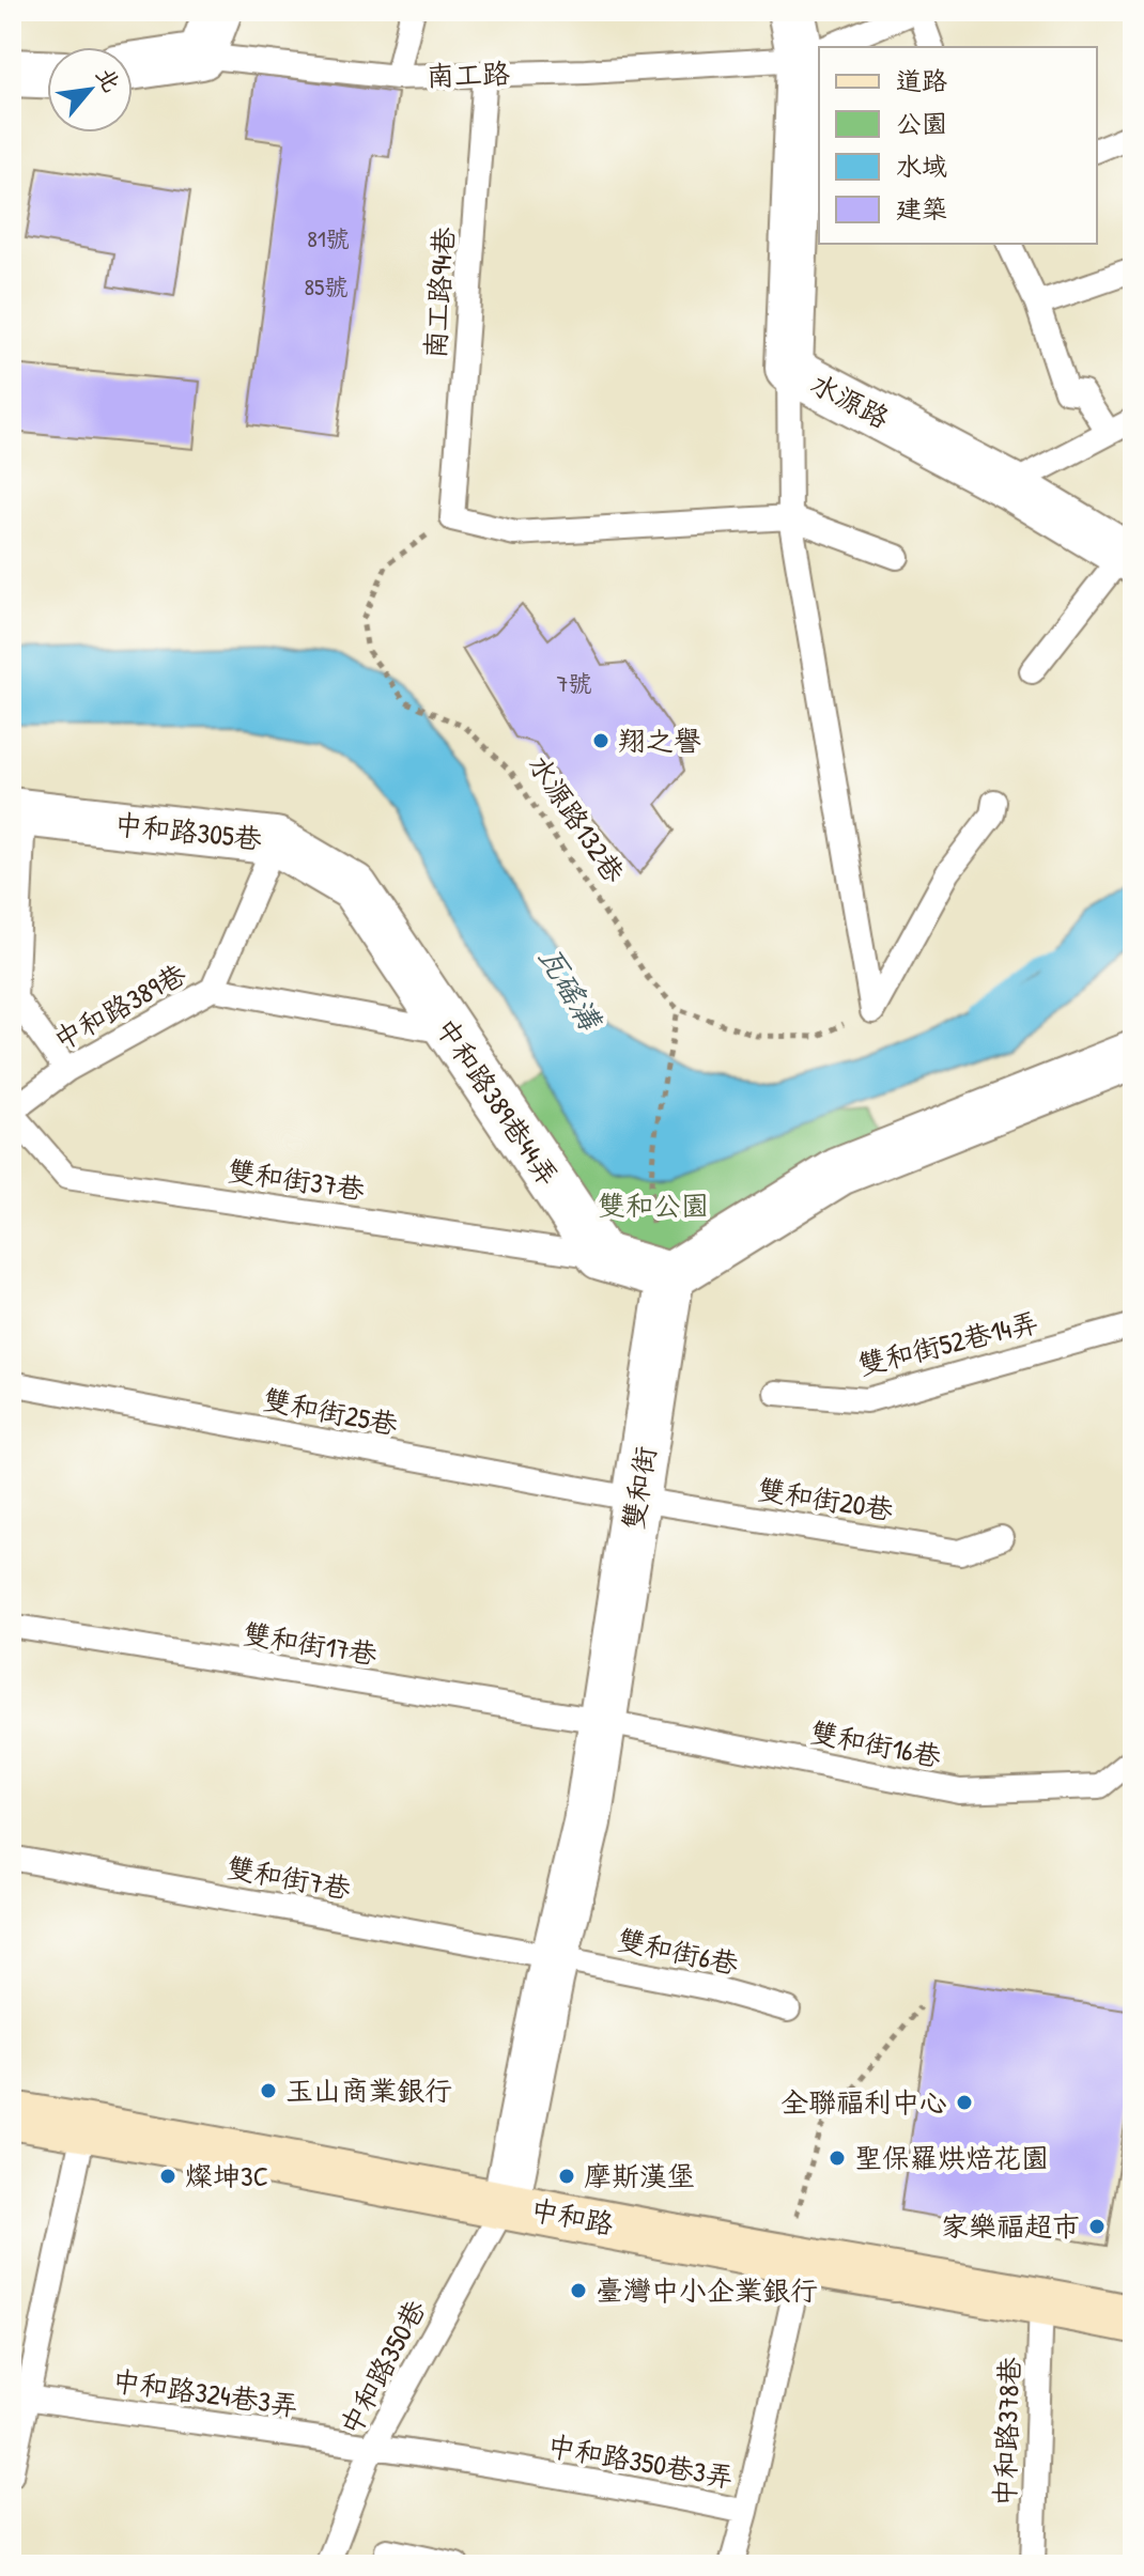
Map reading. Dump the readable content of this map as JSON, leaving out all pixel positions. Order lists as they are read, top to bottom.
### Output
{
  "streets": {
    "main road": ["中和路"],
    "street": [
      "南工路",
      "水源路",
      "中和路305巷",
      "中和路389巷44弄",
      "雙和街"
    ],
    "lane": [
      "南工路94巷",
      "中和路389巷",
      "雙和街37巷",
      "雙和街52巷14弄",
      "雙和街25巷",
      "雙和街20巷",
      "雙和街17巷",
      "雙和街16巷",
      "雙和街7巷",
      "雙和街6巷",
      "中和路350巷",
      "中和路324巷3弄",
      "中和路378巷",
      "中和路350巷3弄"
    ],
    "path": ["水源路132巷"]
  },
  "crossings": [
    ["南工路", "南工路94巷"],
    ["南工路", "水源路"],
    ["南工路94巷", "水源路132巷"],
    ["中和路305巷", "中和路389巷"],
    ["中和路305巷", "中和路389巷44弄"],
    ["中和路389巷", "雙和街37巷"],
    ["中和路389巷44弄", "雙和街37巷"],
    ["雙和街25巷", "雙和街"],
    ["雙和街25巷", "雙和街20巷"],
    ["雙和街", "雙和街20巷"],
    ["雙和街", "雙和街17巷"],
    ["雙和街", "雙和街16巷"],
    ["雙和街", "雙和街7巷"],
    ["雙和街", "雙和街6巷"],
    ["雙和街", "中和路"],
    ["雙和街", "中和路350巷"],
    ["雙和街17巷", "雙和街16巷"],
    ["雙和街7巷", "雙和街6巷"],
    ["中和路", "中和路350巷"],
    ["中和路", "中和路378巷"],
    ["中和路", "中和路350巷3弄"],
    ["中和路350巷", "中和路324巷3弄"],
    ["中和路350巷", "中和路350巷3弄"],
    ["中和路324巷3弄", "中和路350巷3弄"]
  ],
  "water": ["瓦磘溝"],
  "parks": ["雙和公園"],
  "places": [
    "翔之譽",
    "玉山商業銀行",
    "全聯福利中心",
    "聖保羅烘焙花園",
    "燦坤3C",
    "摩斯漢堡",
    "家樂福超市",
    "臺灣中小企業銀行"
  ],
  "house_numbers": ["81號", "85號", "7號"],
  "legend": [
    "道路",
    "公園",
    "水域",
    "建築"
  ],
  "north": "top right"
}
